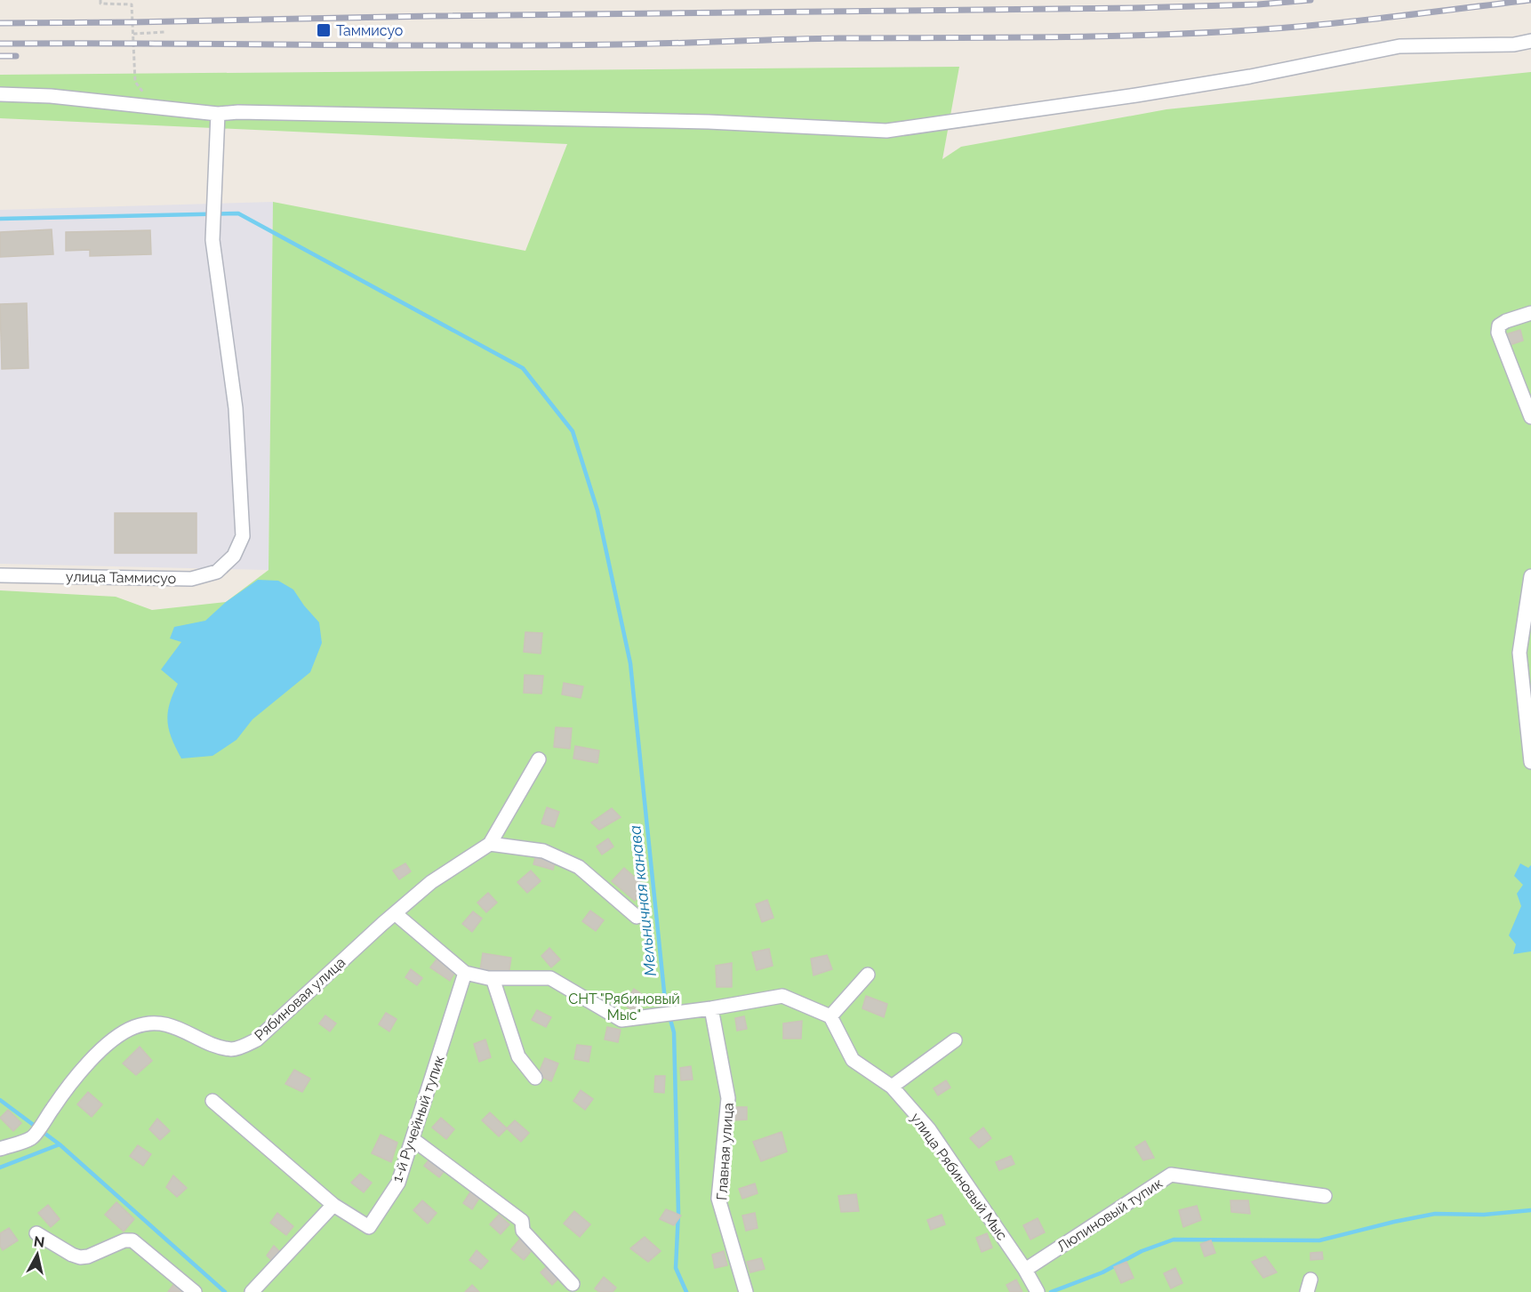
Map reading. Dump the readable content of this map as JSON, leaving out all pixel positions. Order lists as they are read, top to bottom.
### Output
{
  "streets": {
    "street": [
      "улица Таммисуо",
      "Рябиновая улица",
      "1-й Ручейный тупик",
      "Главная улица",
      "улица Рябиновый Мыс",
      "Люпиновый тупик"
    ]
  },
  "crossings": [
    ["улица Рябиновый Мыс", "Люпиновый тупик"]
  ],
  "water": ["Мельничная канава"],
  "parks": ["СНТ \"Рябиновый Мыс\""],
  "places": {
    "transit": ["Таммисуо"]
  },
  "north": "top"
}
